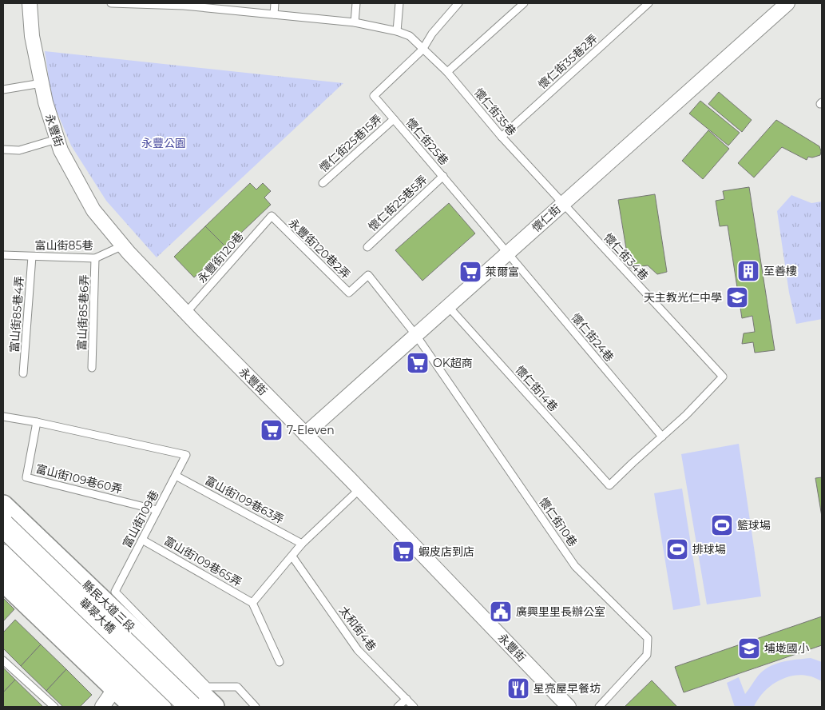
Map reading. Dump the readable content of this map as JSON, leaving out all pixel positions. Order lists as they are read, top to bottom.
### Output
{
  "streets": {
    "highway": ["華翠大橋"],
    "street": ["永豐街", "懷仁街", "縣民大道三段"],
    "lane": [
      "懷仁街35巷2弄",
      "懷仁街35巷",
      "懷仁街25巷",
      "懷仁街25巷15弄",
      "懷仁街25巷5弄",
      "富山街85巷",
      "永豐街120巷2弄",
      "懷仁街34巷",
      "永豐街120巷",
      "富山街85巷6弄",
      "富山街85巷4弄",
      "懷仁街24巷",
      "懷仁街14巷",
      "富山街109巷60弄",
      "富山街109巷63弄",
      "富山街109巷",
      "懷仁街10巷",
      "富山街109巷65弄",
      "太和街4巷"
    ]
  },
  "crossings": [
    ["懷仁街35巷2弄", "懷仁街35巷"],
    ["懷仁街35巷", "懷仁街25巷"],
    ["懷仁街35巷", "懷仁街"],
    ["懷仁街35巷", "懷仁街34巷"],
    ["永豐街", "懷仁街"],
    ["永豐街", "富山街85巷"],
    ["永豐街", "永豐街120巷"],
    ["懷仁街25巷", "懷仁街25巷15弄"],
    ["懷仁街25巷", "懷仁街25巷5弄"],
    ["懷仁街25巷", "懷仁街"],
    ["懷仁街25巷", "懷仁街24巷"],
    ["懷仁街", "永豐街120巷2弄"],
    ["懷仁街", "懷仁街34巷"],
    ["懷仁街", "懷仁街24巷"],
    ["懷仁街", "懷仁街14巷"],
    ["懷仁街", "懷仁街10巷"],
    ["富山街85巷", "富山街85巷6弄"],
    ["富山街85巷", "富山街85巷4弄"],
    ["永豐街120巷2弄", "永豐街120巷"],
    ["永豐街120巷2弄", "懷仁街10巷"],
    ["懷仁街34巷", "懷仁街24巷"],
    ["懷仁街34巷", "懷仁街14巷"],
    ["懷仁街24巷", "懷仁街14巷"],
    ["富山街109巷60弄", "富山街109巷"],
    ["富山街109巷63弄", "富山街109巷"],
    ["富山街109巷", "富山街109巷65弄"]
  ],
  "parks": ["永豐公園"],
  "places": {
    "building": ["至善樓"],
    "supermarket": [
      "萊爾富",
      "OK超商",
      "7-Eleven",
      "蝦皮店到店"
    ],
    "school or university": ["天主教光仁中學", "埔墘國小"],
    "sports": ["籃球場", "排球場"],
    "public building": ["廣興里里長辦公室"],
    "restaurant": ["星亮屋早餐坊"]
  }
}
